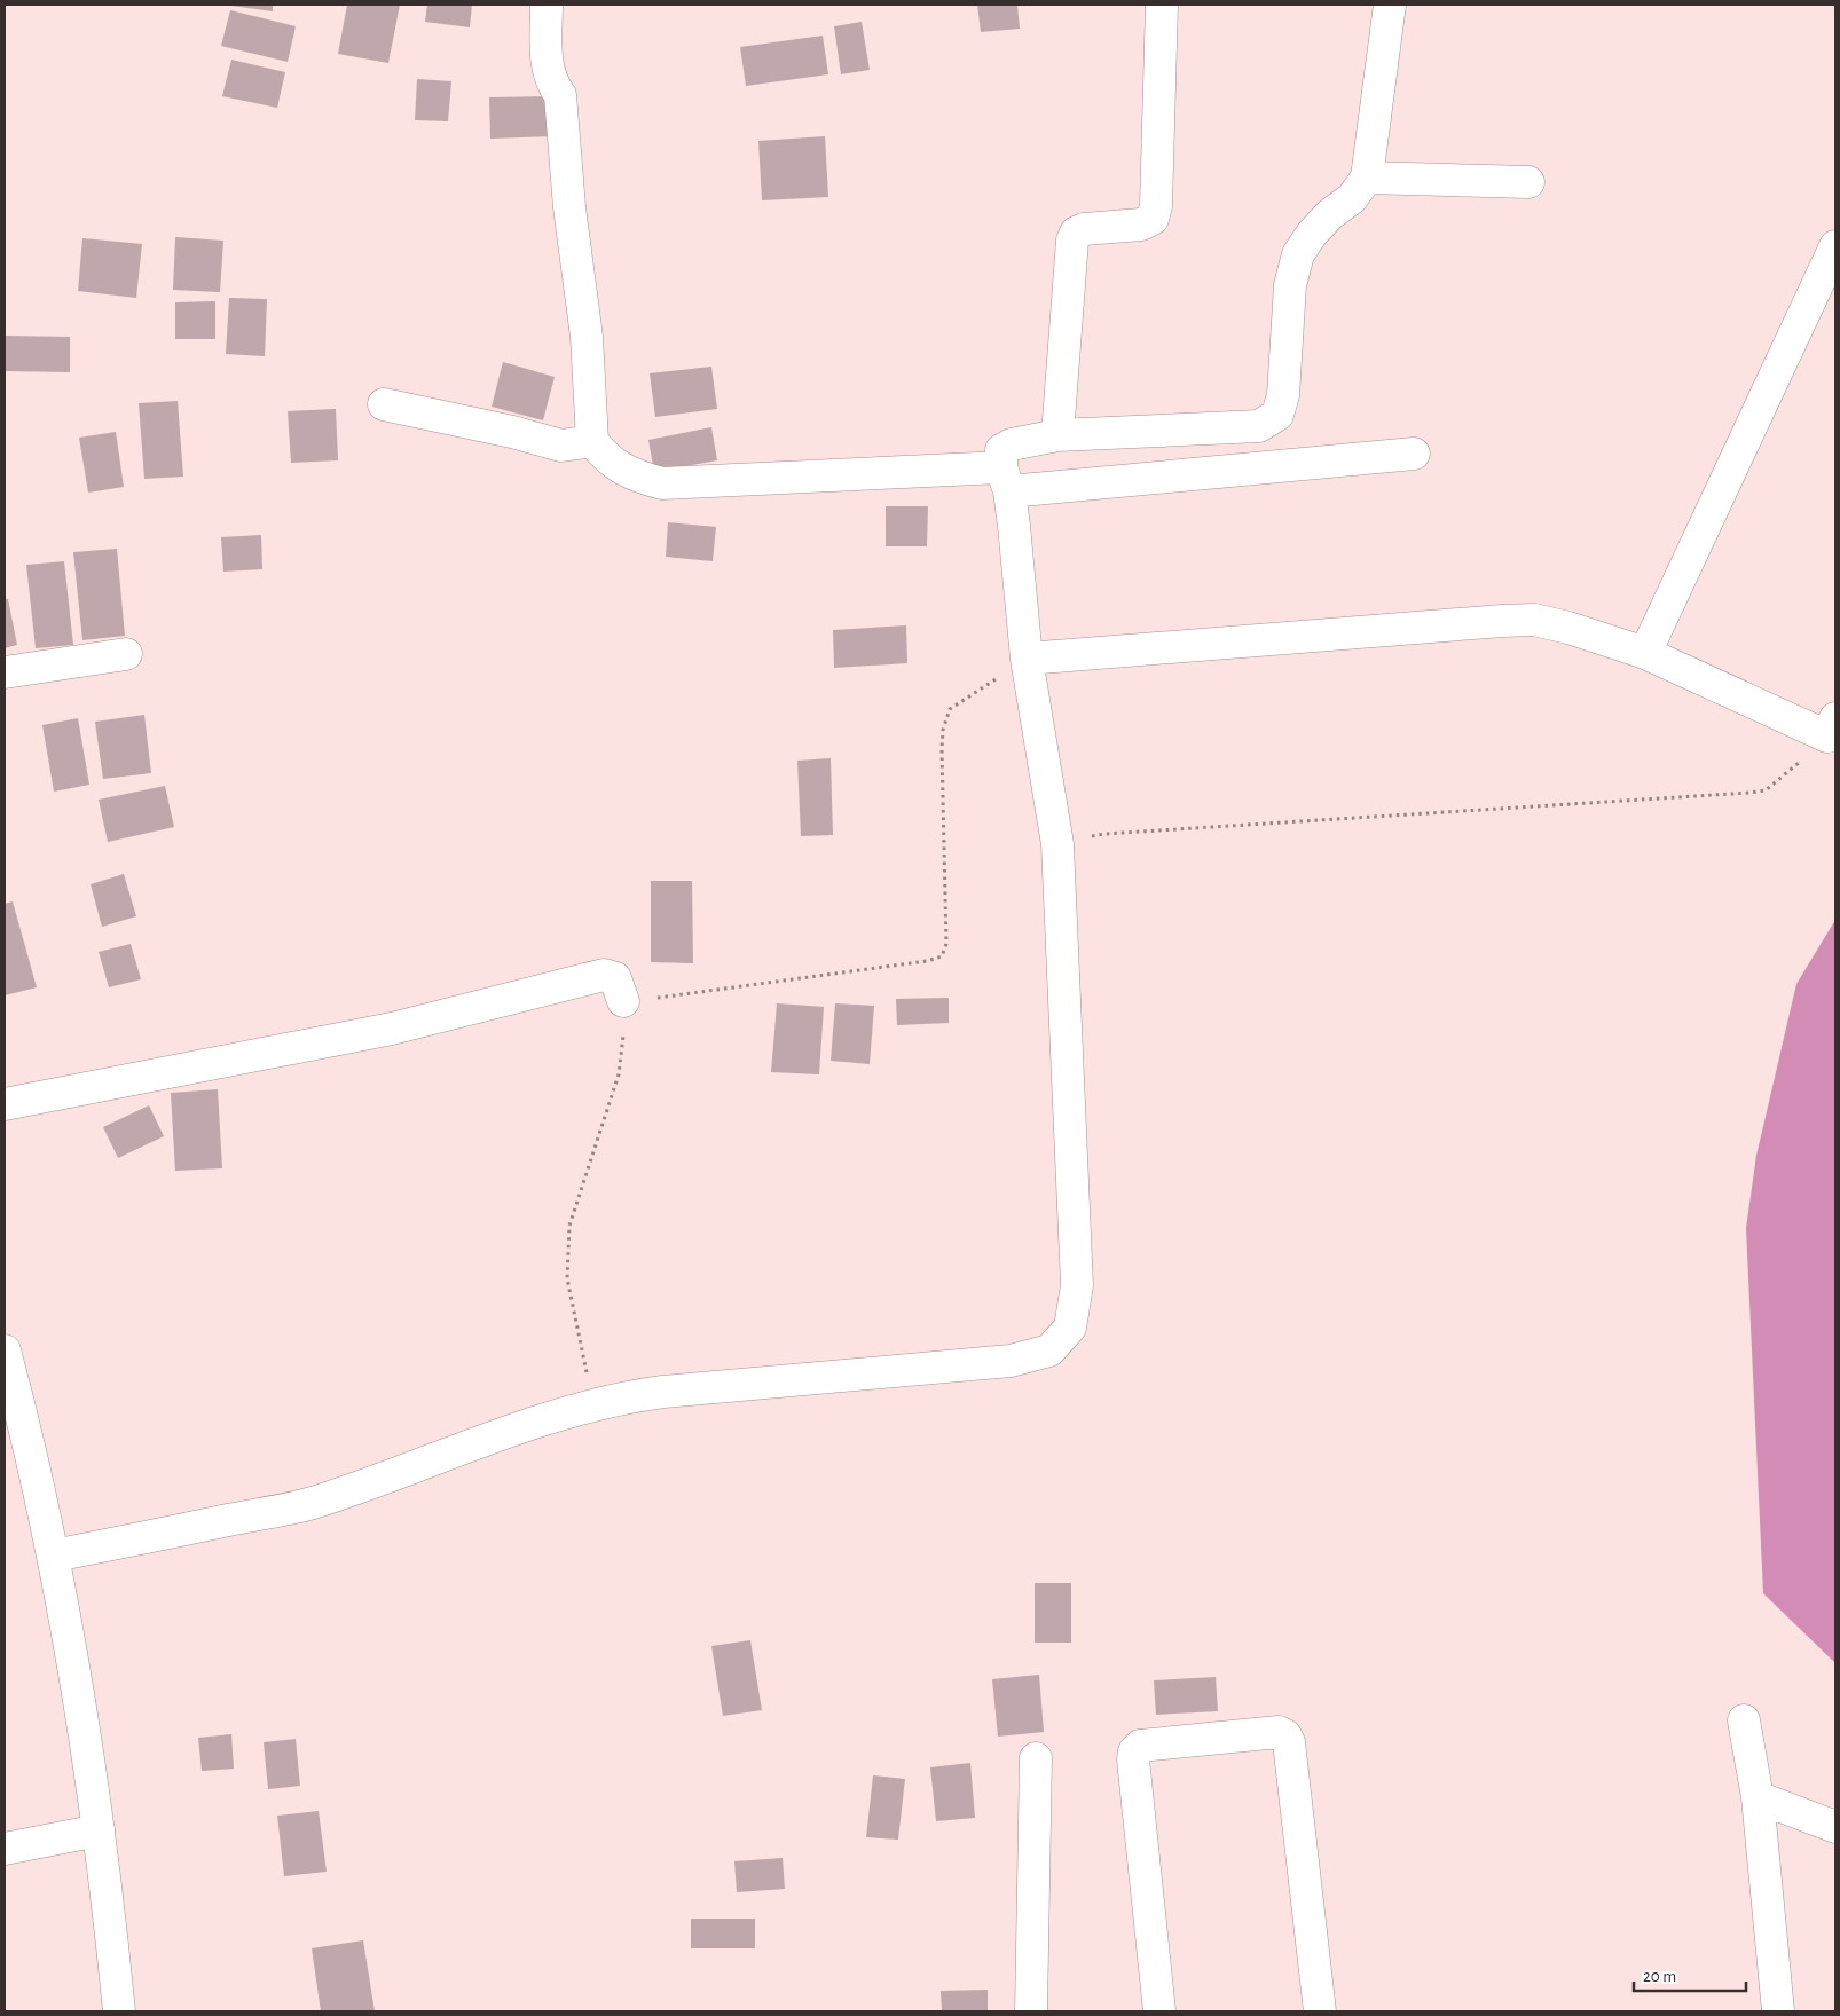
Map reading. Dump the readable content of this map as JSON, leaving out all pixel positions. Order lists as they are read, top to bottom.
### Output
{
  "scale_bar": "20 m"
}
